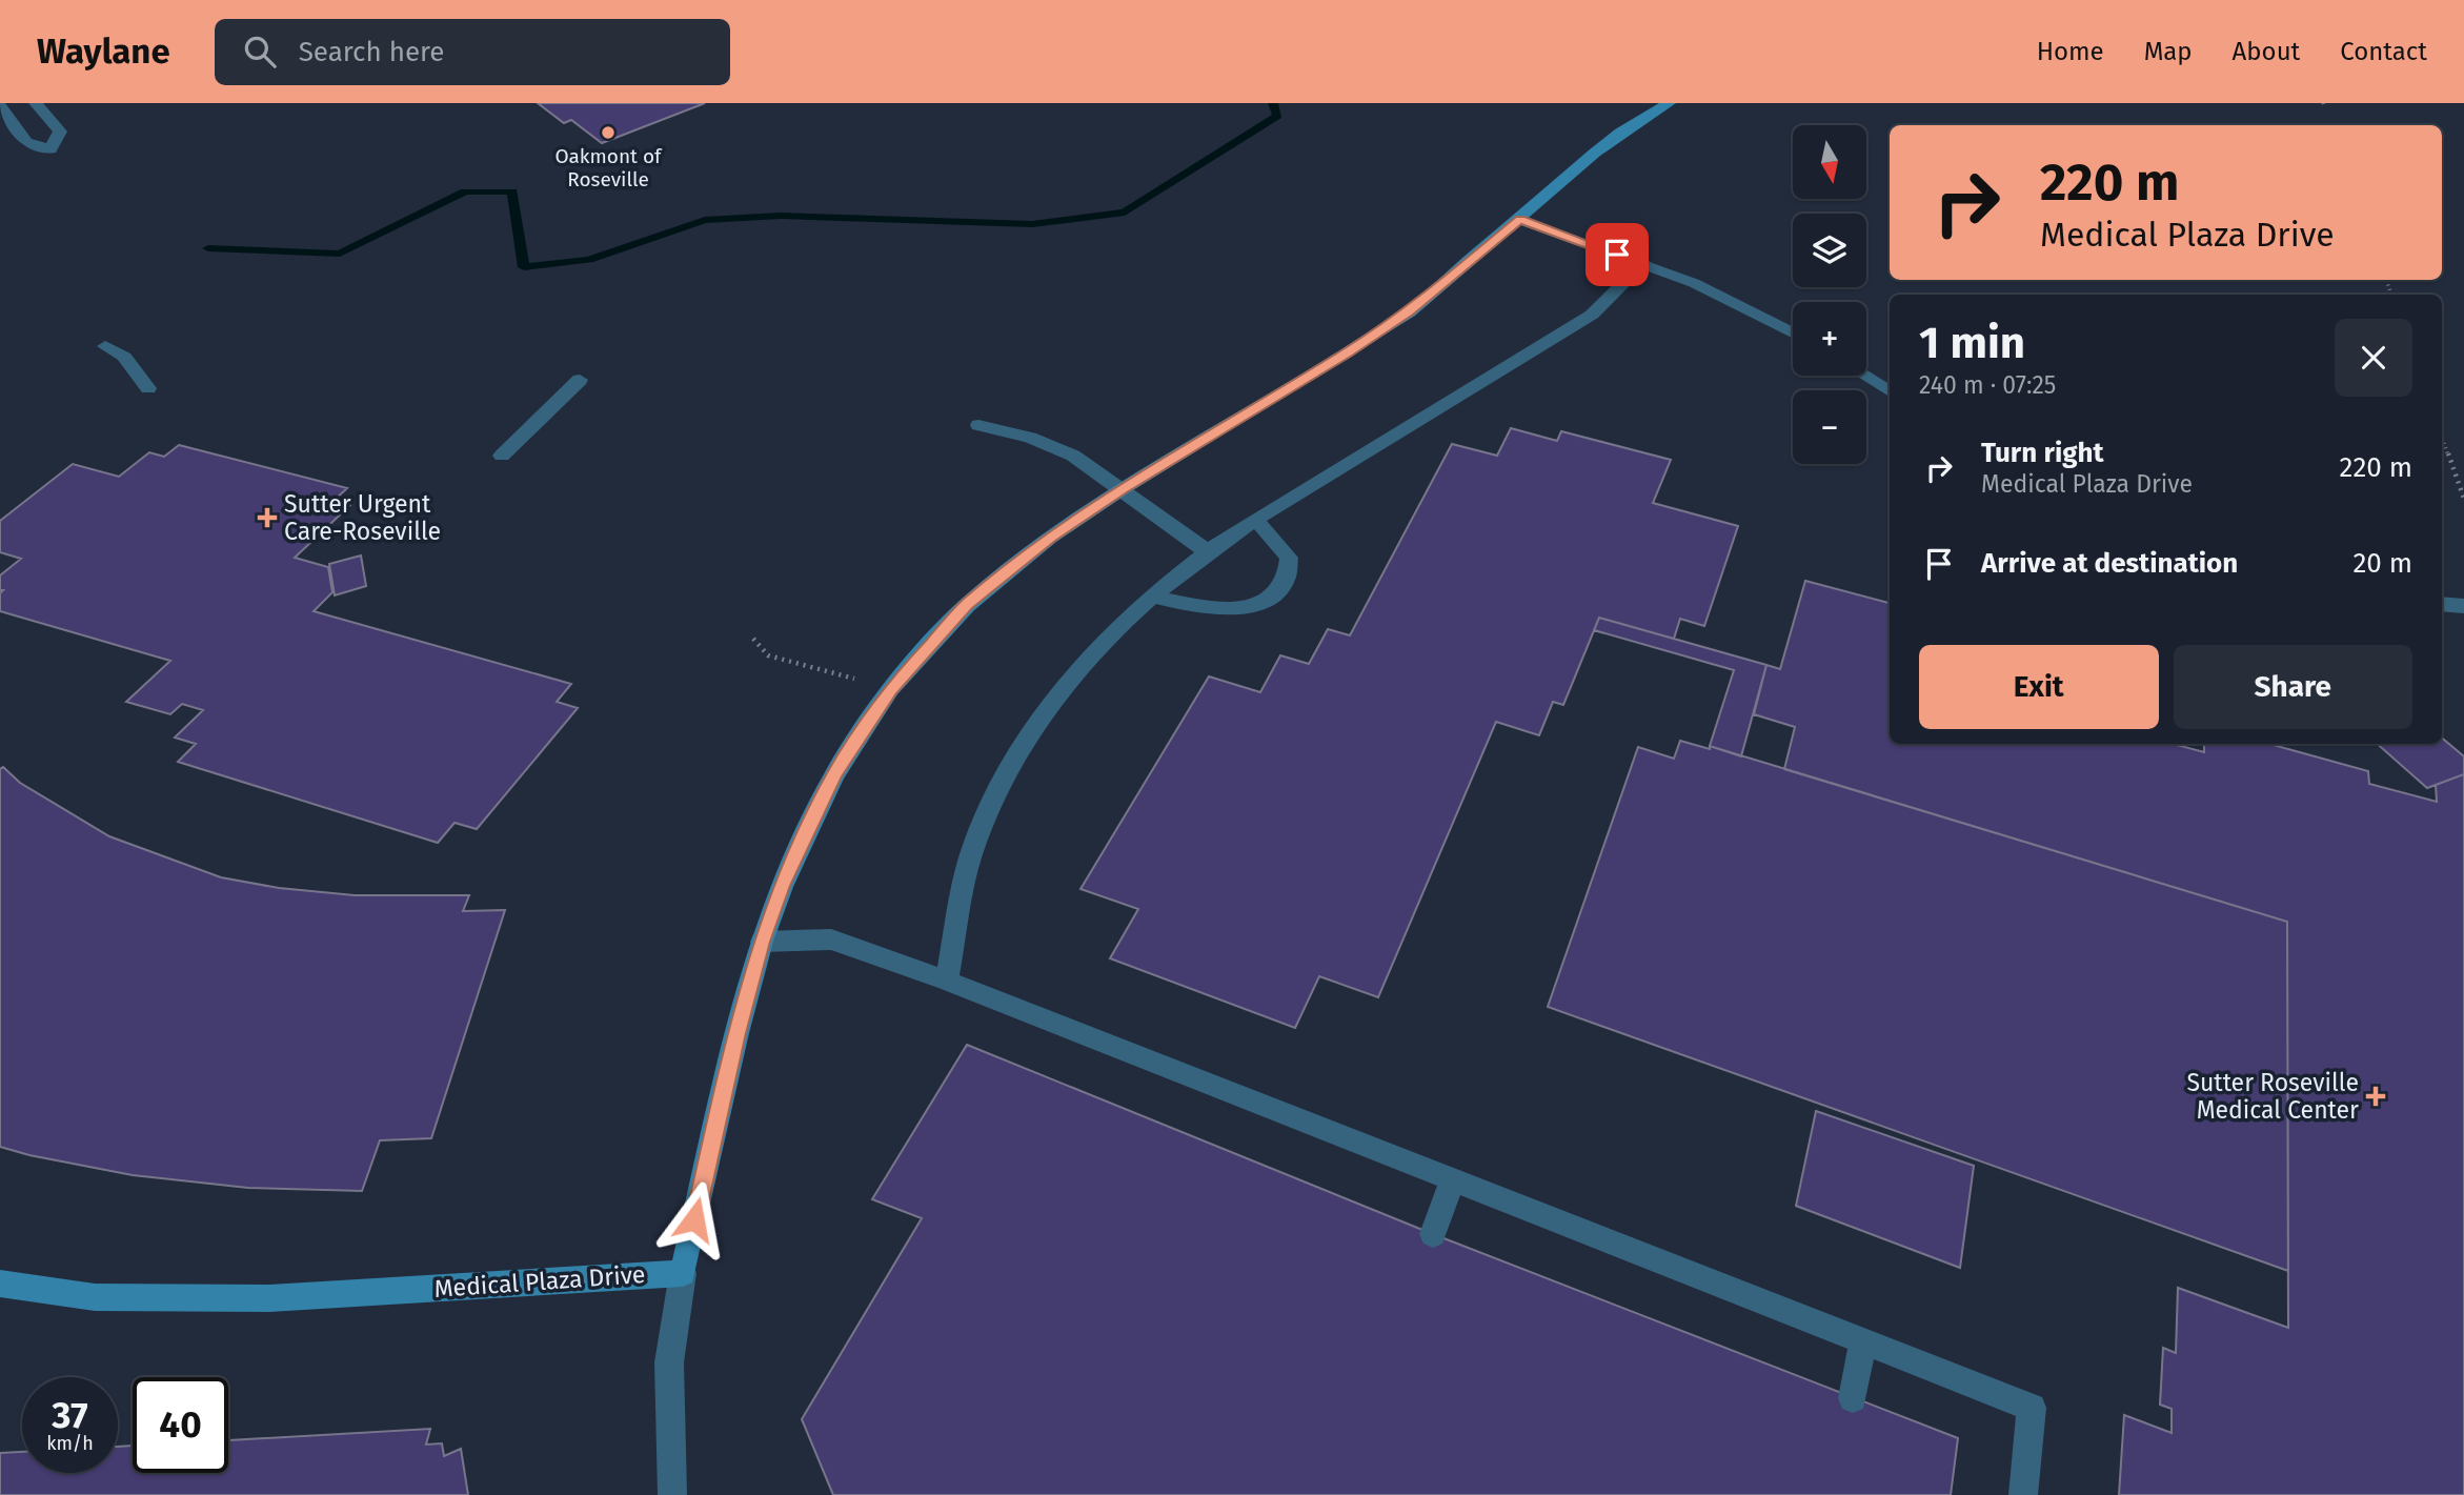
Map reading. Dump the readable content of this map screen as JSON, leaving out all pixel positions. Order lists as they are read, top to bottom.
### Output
{
  "streets": {
    "street": ["Medical Plaza Drive"]
  },
  "places": {
    "other": ["Oakmont of Roseville"],
    "health": ["Sutter Urgent Care-Roseville", "Sutter Roseville Medical Center"]
  },
  "north": "bottom",
  "page": {
    "header": "Waylane",
    "search": "Search here",
    "nav": [
      "Home",
      "Map",
      "About",
      "Contact"
    ],
    "map_buttons": ["+", "−"],
    "turn": ["220 m", "Medical Plaza Drive"],
    "heading": ["1 min", "240 m · 07:25"],
    "list": [
      {
        "name": "Turn right",
        "note": "Medical Plaza Drive",
        "value": "220 m"
      },
      {
        "name": "Arrive at destination",
        "value": "20 m"
      }
    ],
    "buttons": ["Exit", "Share"],
    "speed": "37 km/h",
    "limit": "40"
  }
}
